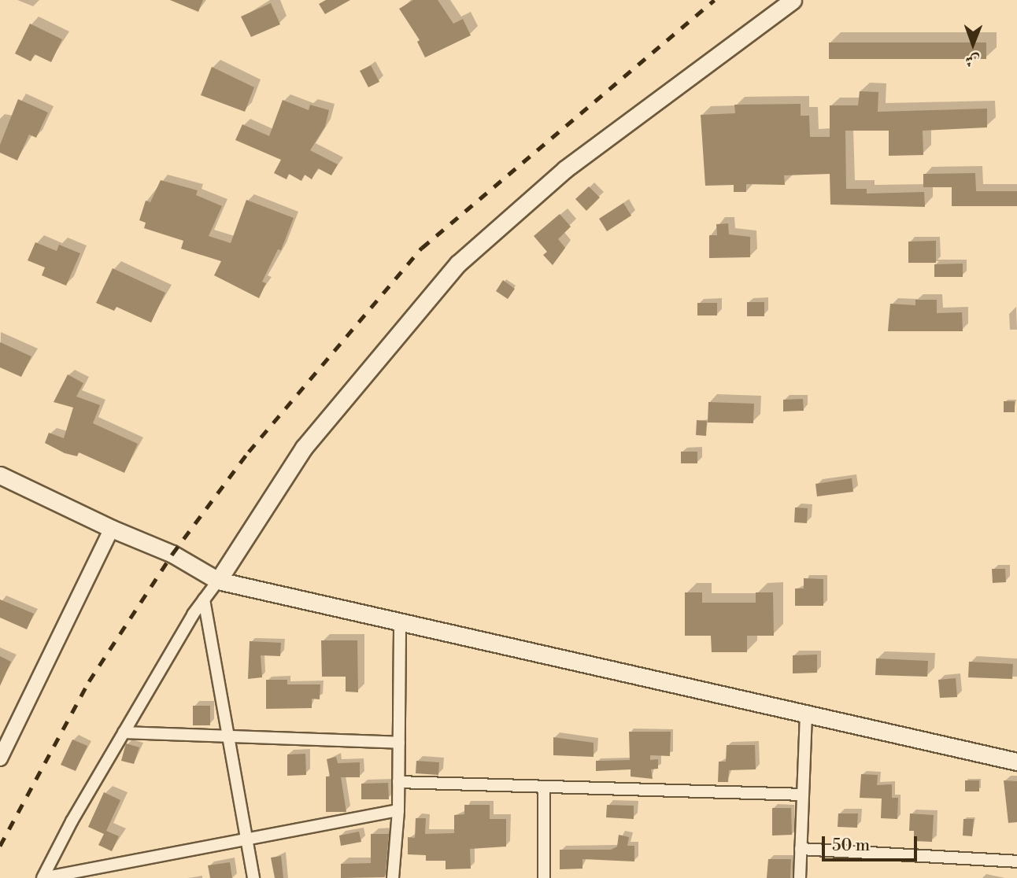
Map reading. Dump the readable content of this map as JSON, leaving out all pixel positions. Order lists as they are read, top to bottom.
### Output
{
  "scale_bar": "50 m",
  "north": "bottom"
}
